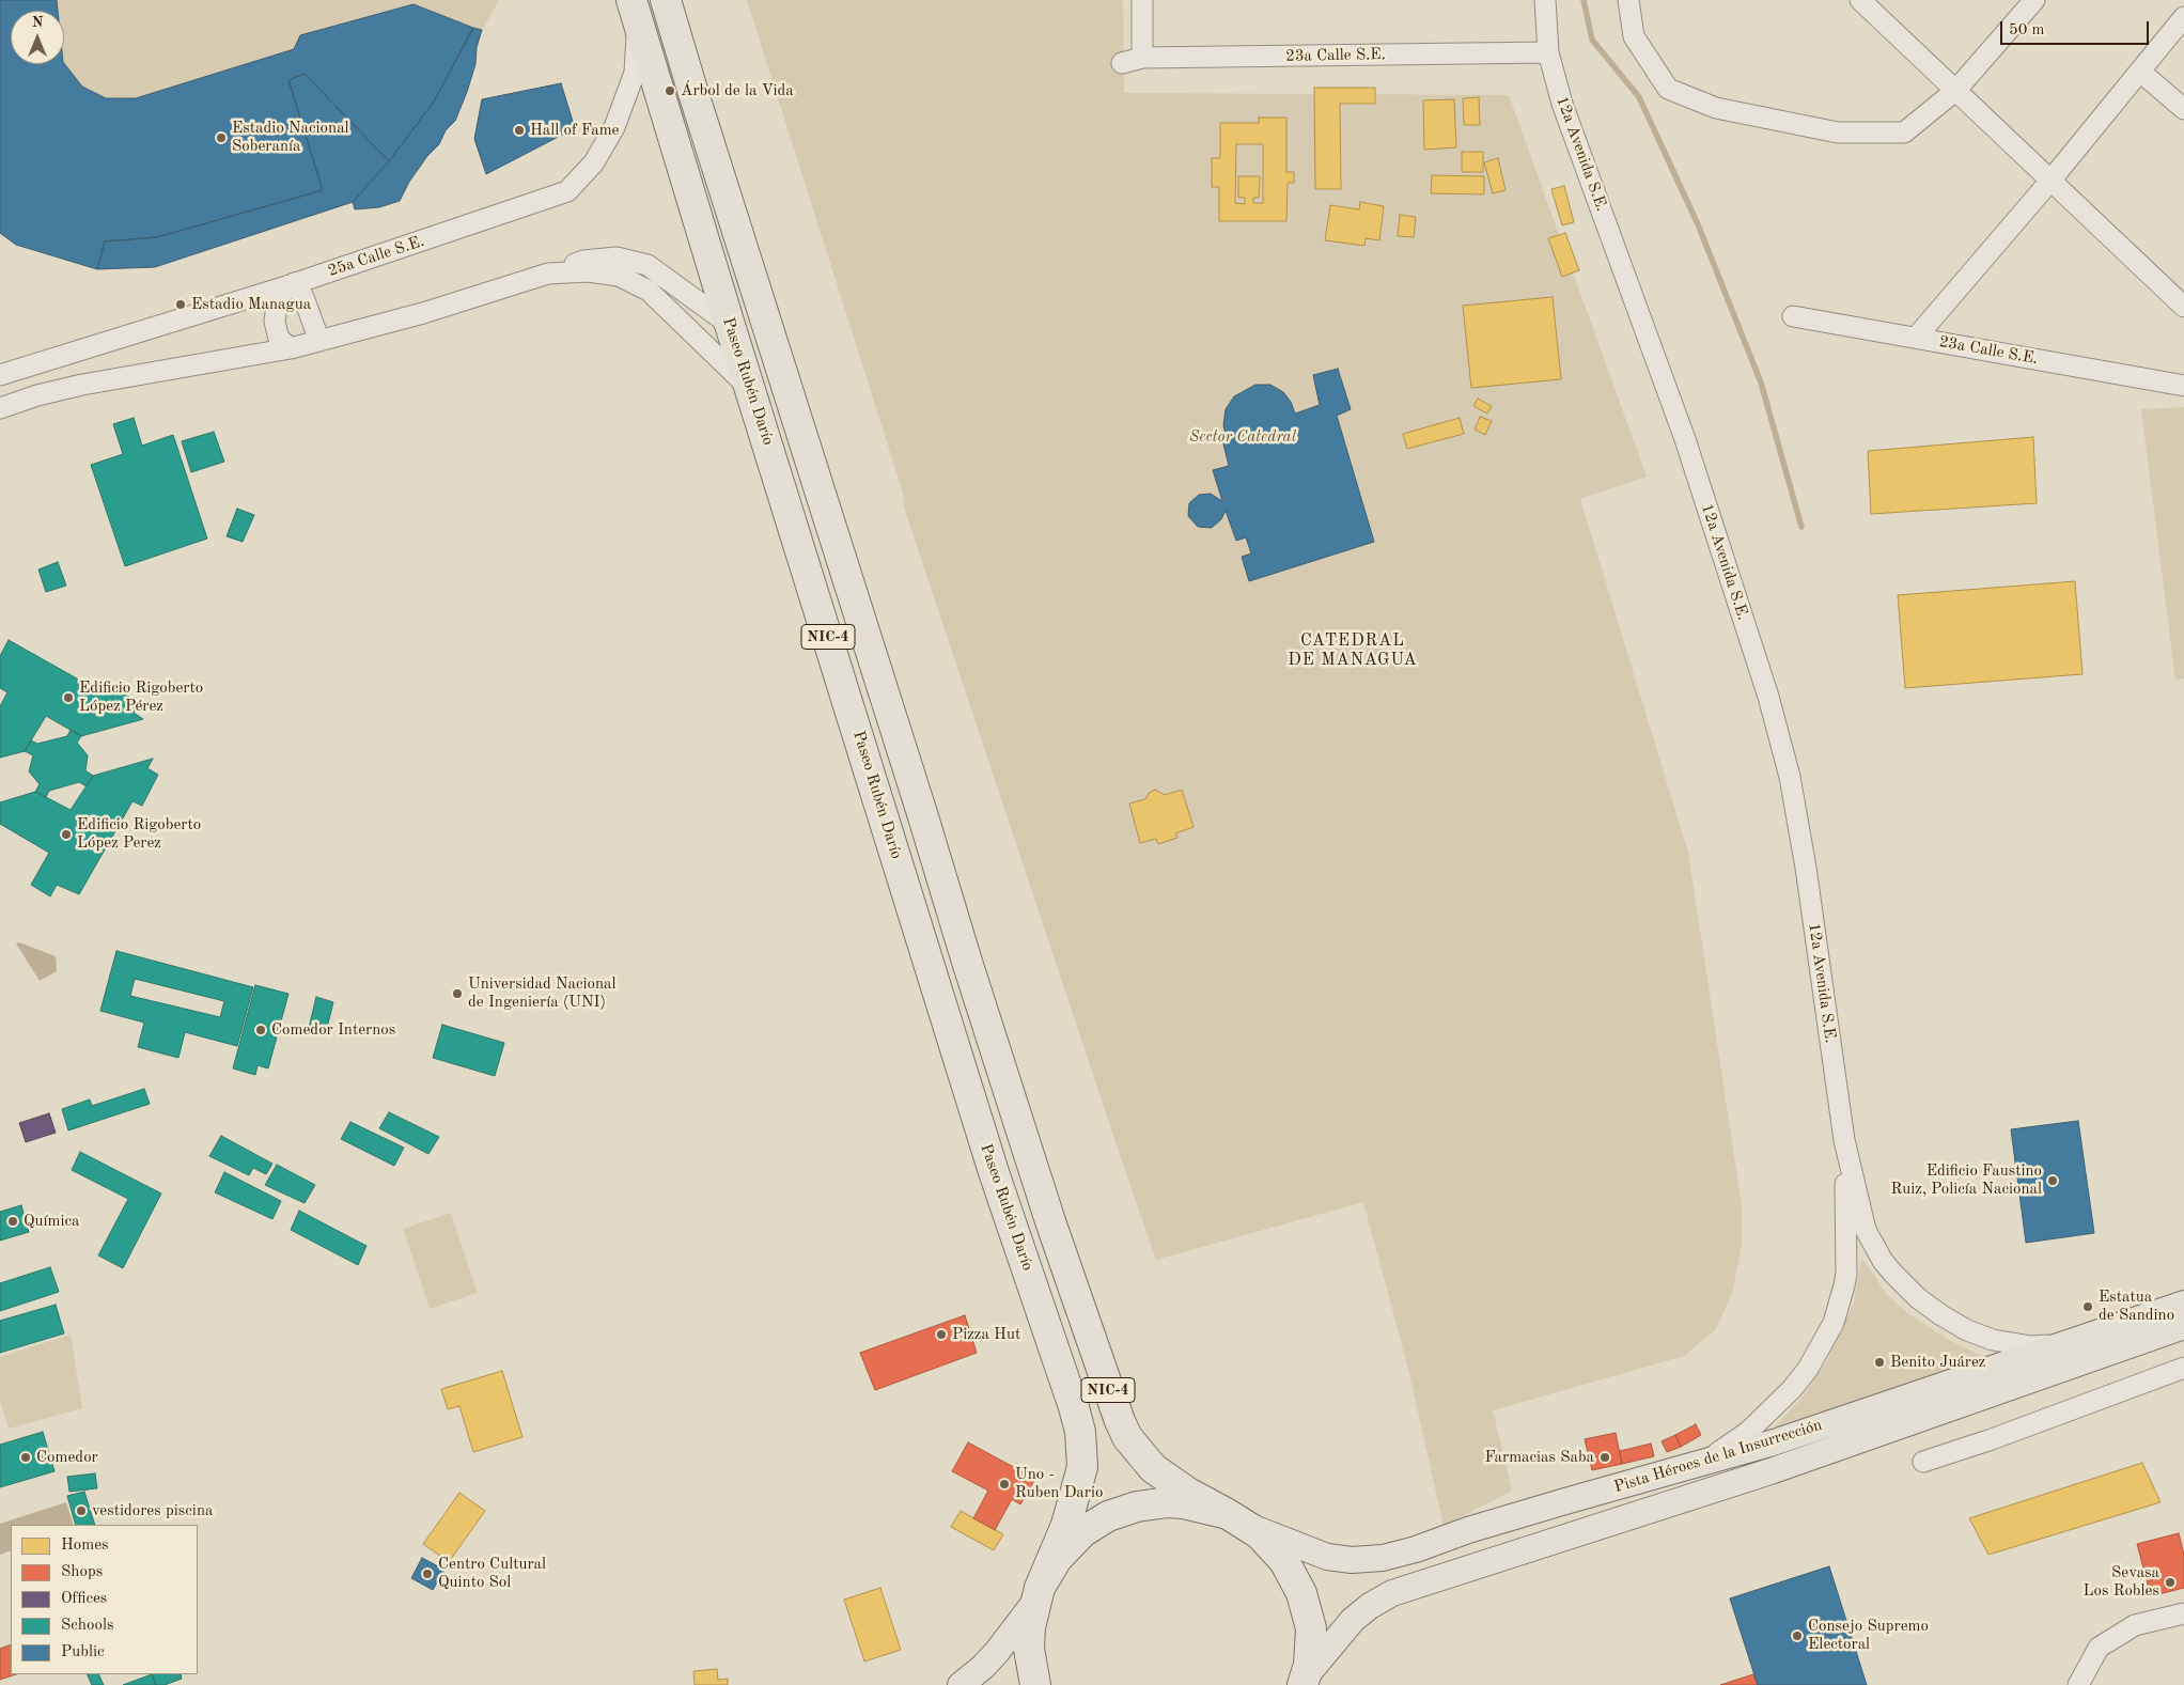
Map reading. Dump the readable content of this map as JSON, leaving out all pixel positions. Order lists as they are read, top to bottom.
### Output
{
  "streets": {
    "highway": ["Paseo Rubén Darío", "NIC-4"],
    "main road": ["Pista Héroes de la Insurrección"],
    "street": ["23a Calle S.E.", "12a Avenida S.E.", "25a Calle S.E."]
  },
  "crossings": [
    ["23a Calle S.E.", "12a Avenida S.E."],
    ["12a Avenida S.E.", "Pista Héroes de la Insurrección"],
    ["25a Calle S.E.", "Paseo Rubén Darío"],
    ["Paseo Rubén Darío", "NIC-4"],
    ["NIC-4", "Pista Héroes de la Insurrección"]
  ],
  "districts": ["CATEDRAL DE MANAGUA"],
  "parks": ["Sector Catedral"],
  "places": [
    "Árbol de la Vida",
    "Hall of Fame",
    "Estadio Nacional Soberanía",
    "Estadio Managua",
    "Edificio Rigoberto López Pérez",
    "Edificio Rigoberto López Perez",
    "Universidad Nacional de Ingeniería (UNI)",
    "Comedor Internos",
    "Edificio Faustino Ruiz, Policía Nacional",
    "Química",
    "Estatua de Sandino",
    "Pizza Hut",
    "Benito Juárez",
    "Comedor",
    "Farmacias Saba",
    "Uno - Ruben Dario",
    "vestidores piscina",
    "Centro Cultural Quinto Sol",
    "Sevasa Los Robles",
    "Consejo Supremo Electoral"
  ],
  "legend": [
    "Homes",
    "Shops",
    "Offices",
    "Schools",
    "Public"
  ],
  "scale_bar": "50 m",
  "north": "top"
}
